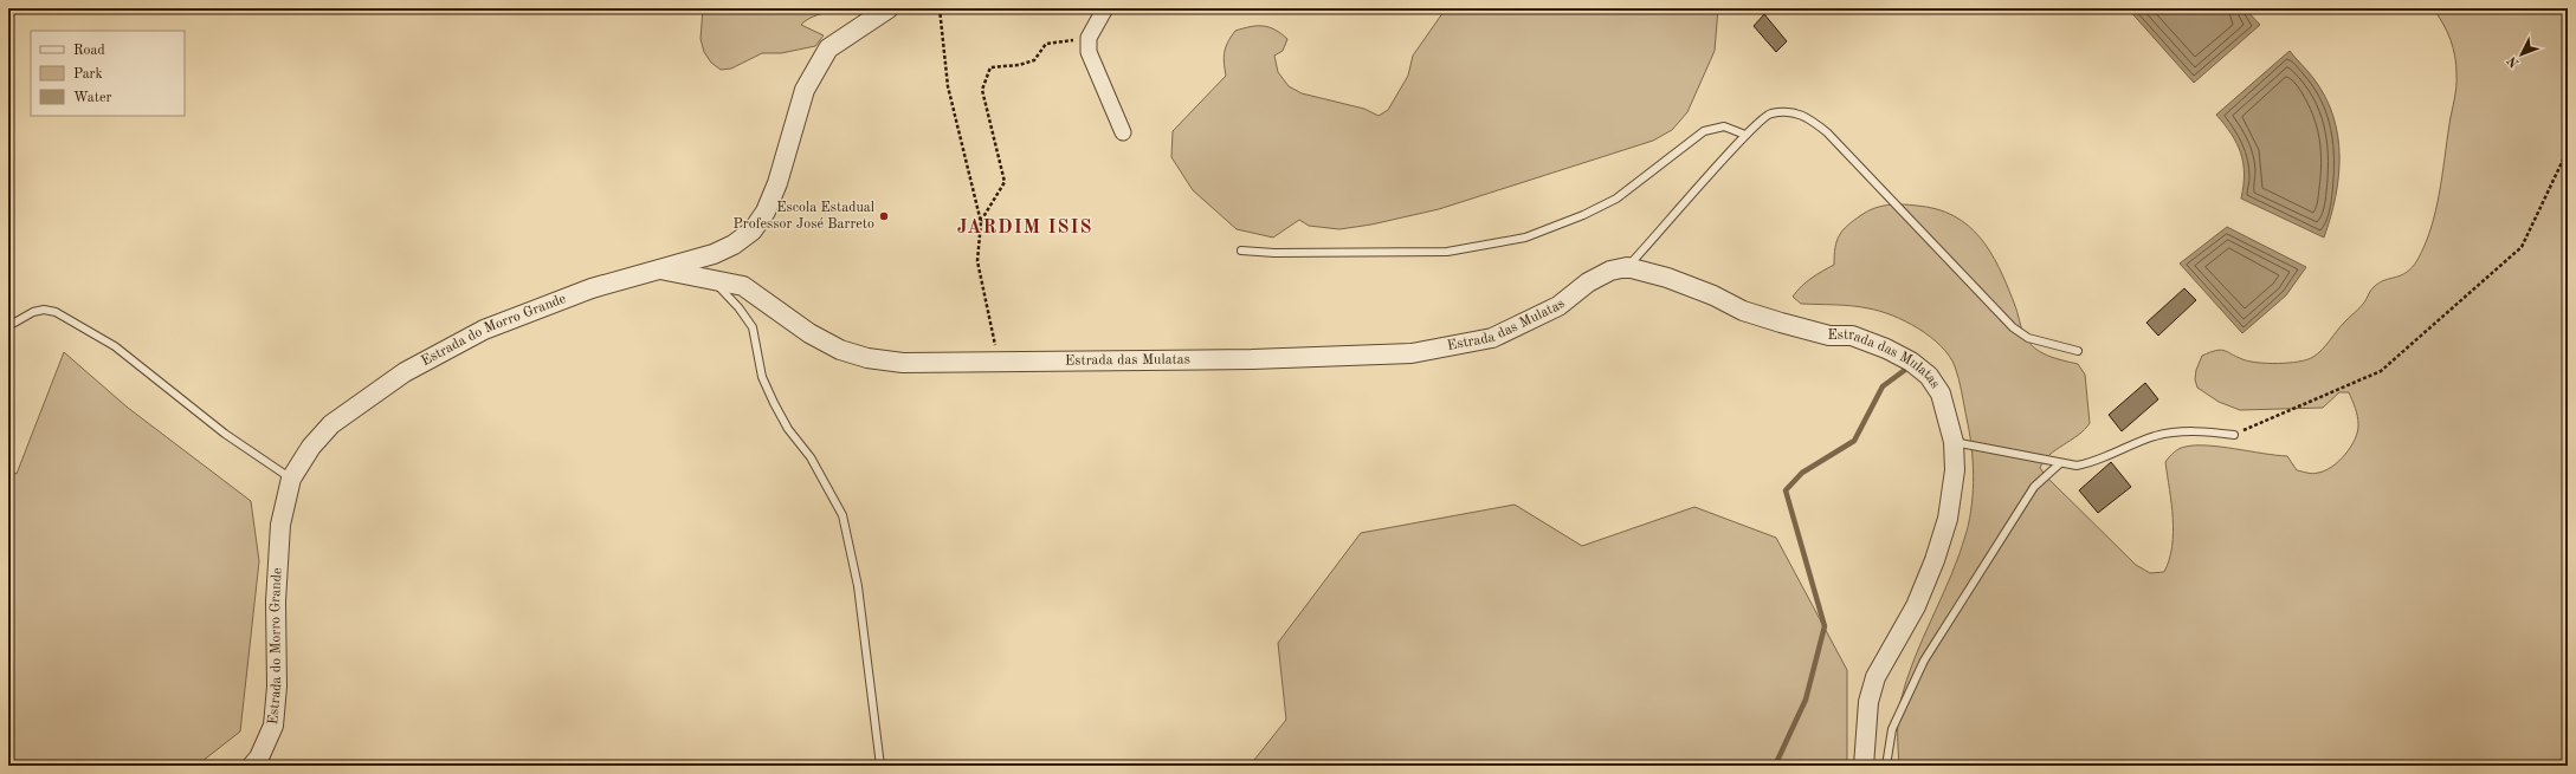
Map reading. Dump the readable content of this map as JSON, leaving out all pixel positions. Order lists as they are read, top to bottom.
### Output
{
  "streets": {
    "street": ["Estrada das Mulatas", "Estrada do Morro Grande"]
  },
  "crossings": [
    ["Estrada das Mulatas", "Estrada do Morro Grande"]
  ],
  "districts": ["JARDIM ISIS"],
  "places": ["Escola Estadual Professor José Barreto"],
  "legend": ["Road", "Park", "Water"],
  "north": "bottom left"
}
